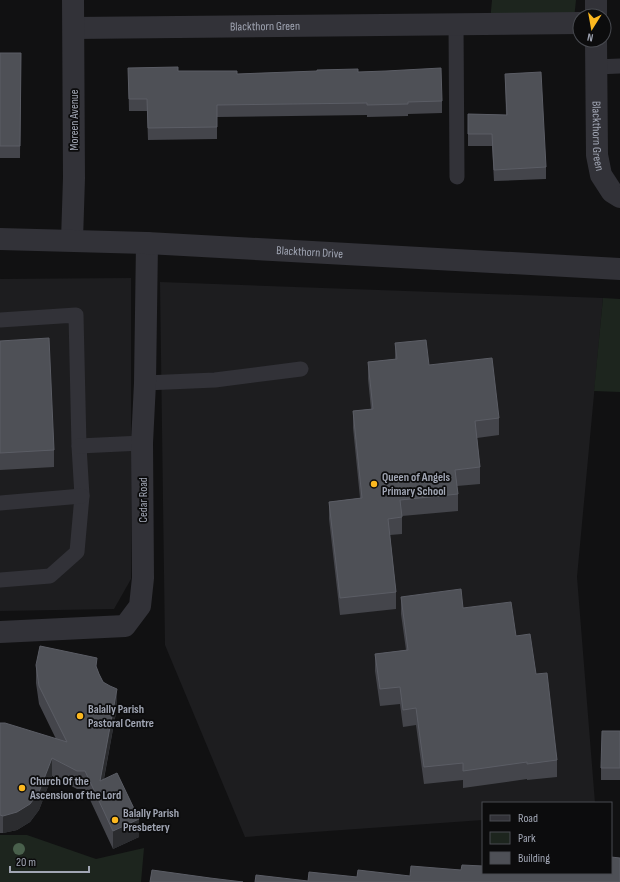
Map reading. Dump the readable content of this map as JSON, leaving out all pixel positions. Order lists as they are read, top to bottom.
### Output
{
  "streets": {
    "street": [
      "Blackthorn Green",
      "Moreen Avenue",
      "Blackthorn Drive",
      "Cedar Road"
    ]
  },
  "crossings": [
    ["Blackthorn Green", "Moreen Avenue"],
    ["Moreen Avenue", "Blackthorn Drive"],
    ["Blackthorn Drive", "Cedar Road"]
  ],
  "places": [
    "Queen of Angels Primary School",
    "Balally Parish Pastoral Centre",
    "Church Of the Ascension of the Lord",
    "Balally Parish Presbetery"
  ],
  "legend": ["Road", "Park", "Building"],
  "scale_bar": "20 m",
  "north": "bottom"
}
